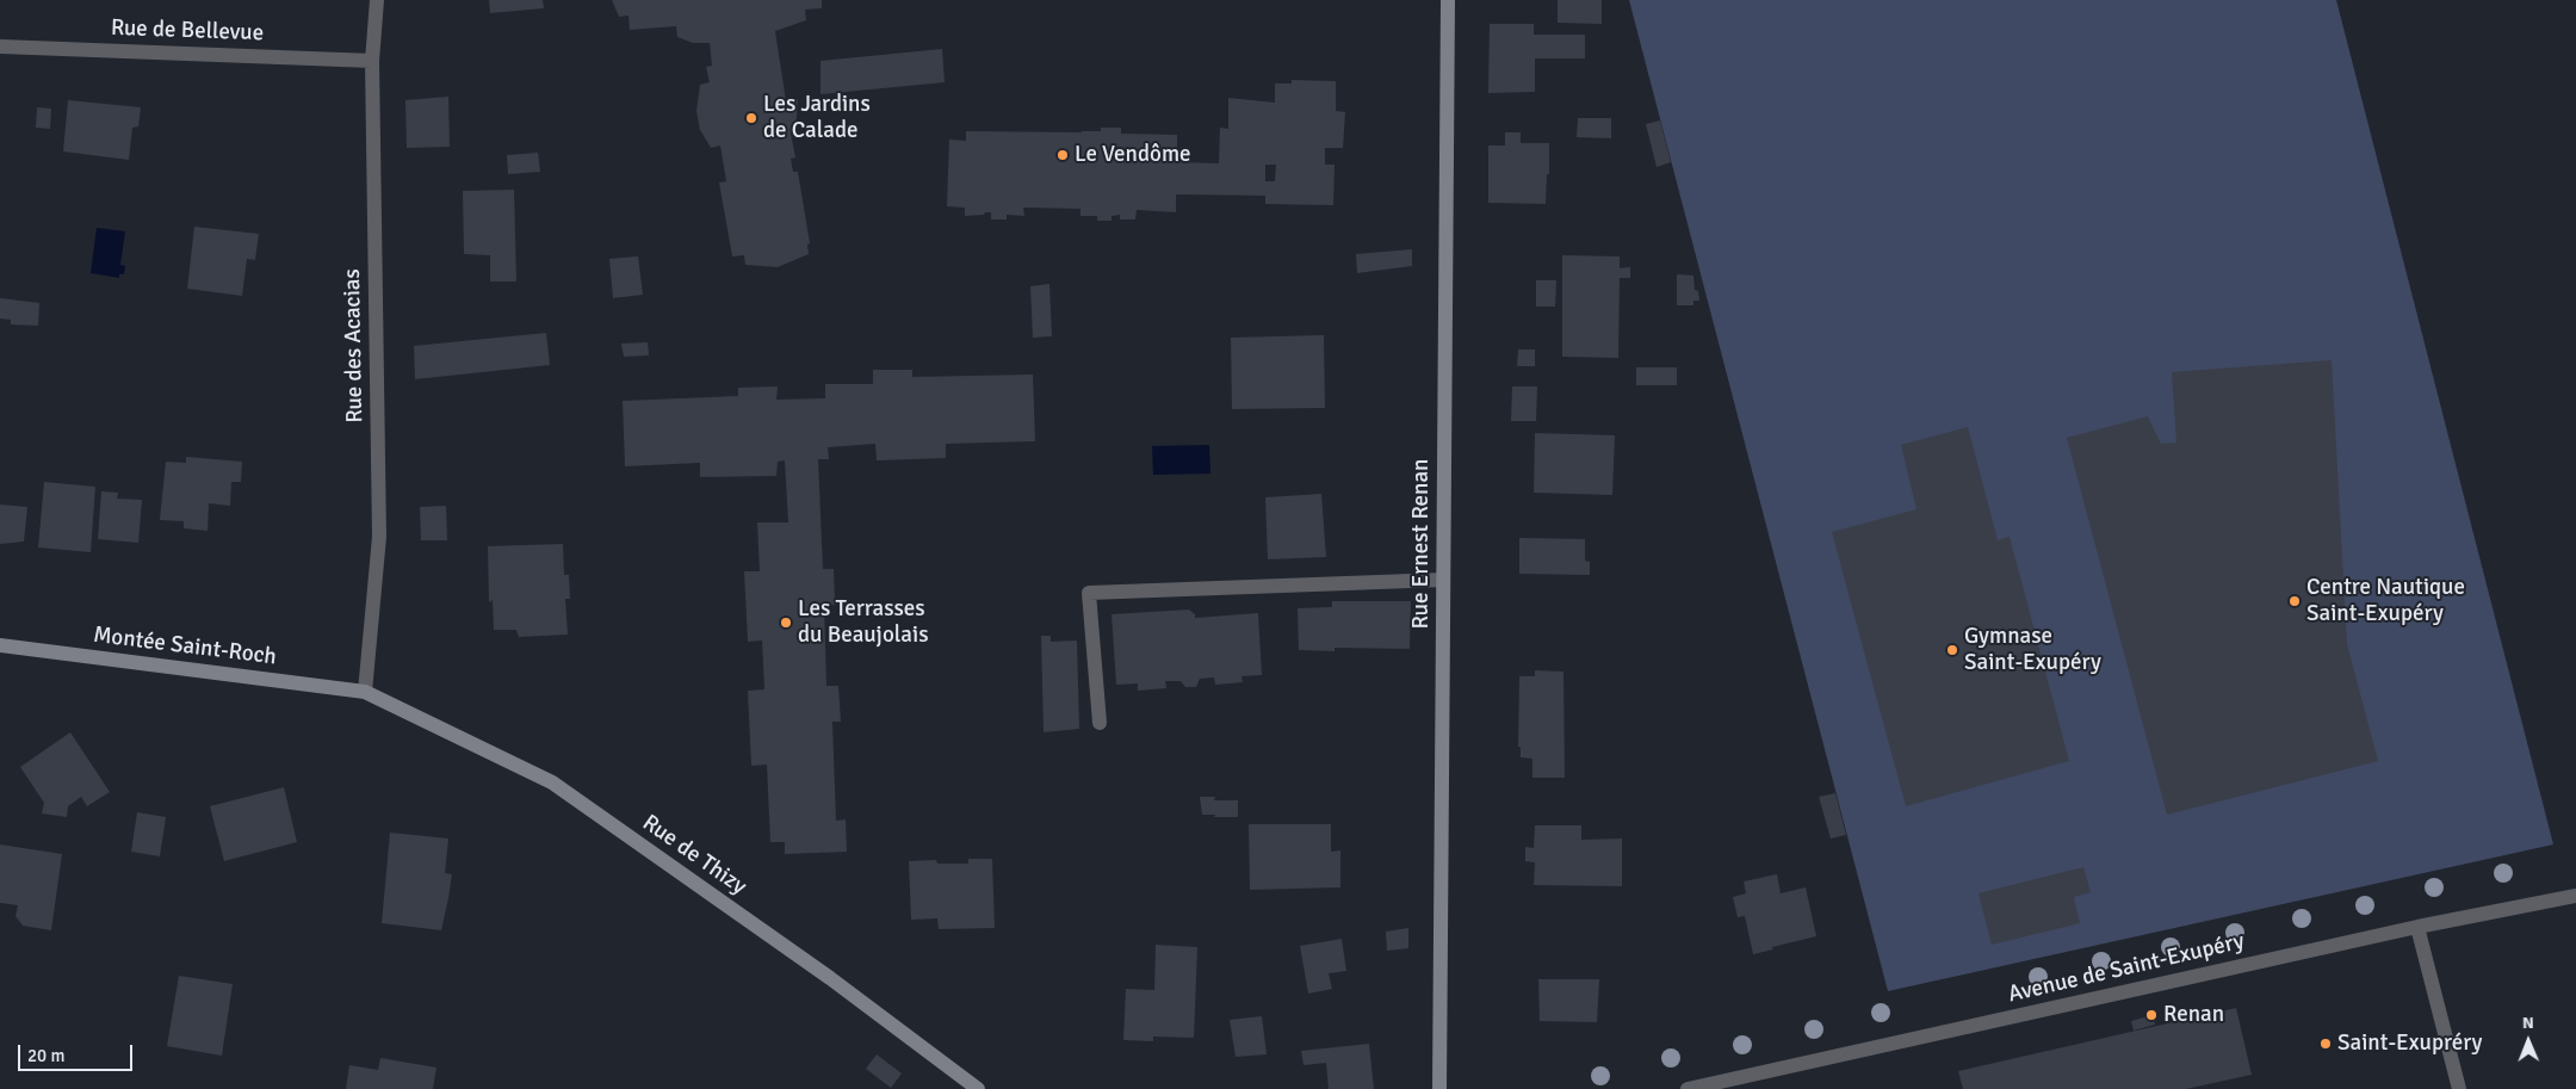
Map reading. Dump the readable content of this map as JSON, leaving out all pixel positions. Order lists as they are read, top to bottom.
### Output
{
  "streets": {
    "main road": ["Rue Ernest Renan", "Montée Saint-Roch", "Rue de Thizy"],
    "street": ["Rue de Bellevue", "Rue des Acacias", "Avenue de Saint-Exupéry"]
  },
  "crossings": [
    ["Rue de Bellevue", "Rue des Acacias"],
    ["Rue des Acacias", "Montée Saint-Roch"],
    ["Rue des Acacias", "Rue de Thizy"],
    ["Montée Saint-Roch", "Rue de Thizy"]
  ],
  "places": [
    "Les Jardins de Calade",
    "Le Vendôme",
    "Centre Nautique Saint-Exupéry",
    "Les Terrasses du Beaujolais",
    "Gymnase Saint-Exupéry",
    "Renan",
    "Saint-Exupréry"
  ],
  "scale_bar": "20 m",
  "north": "top"
}
